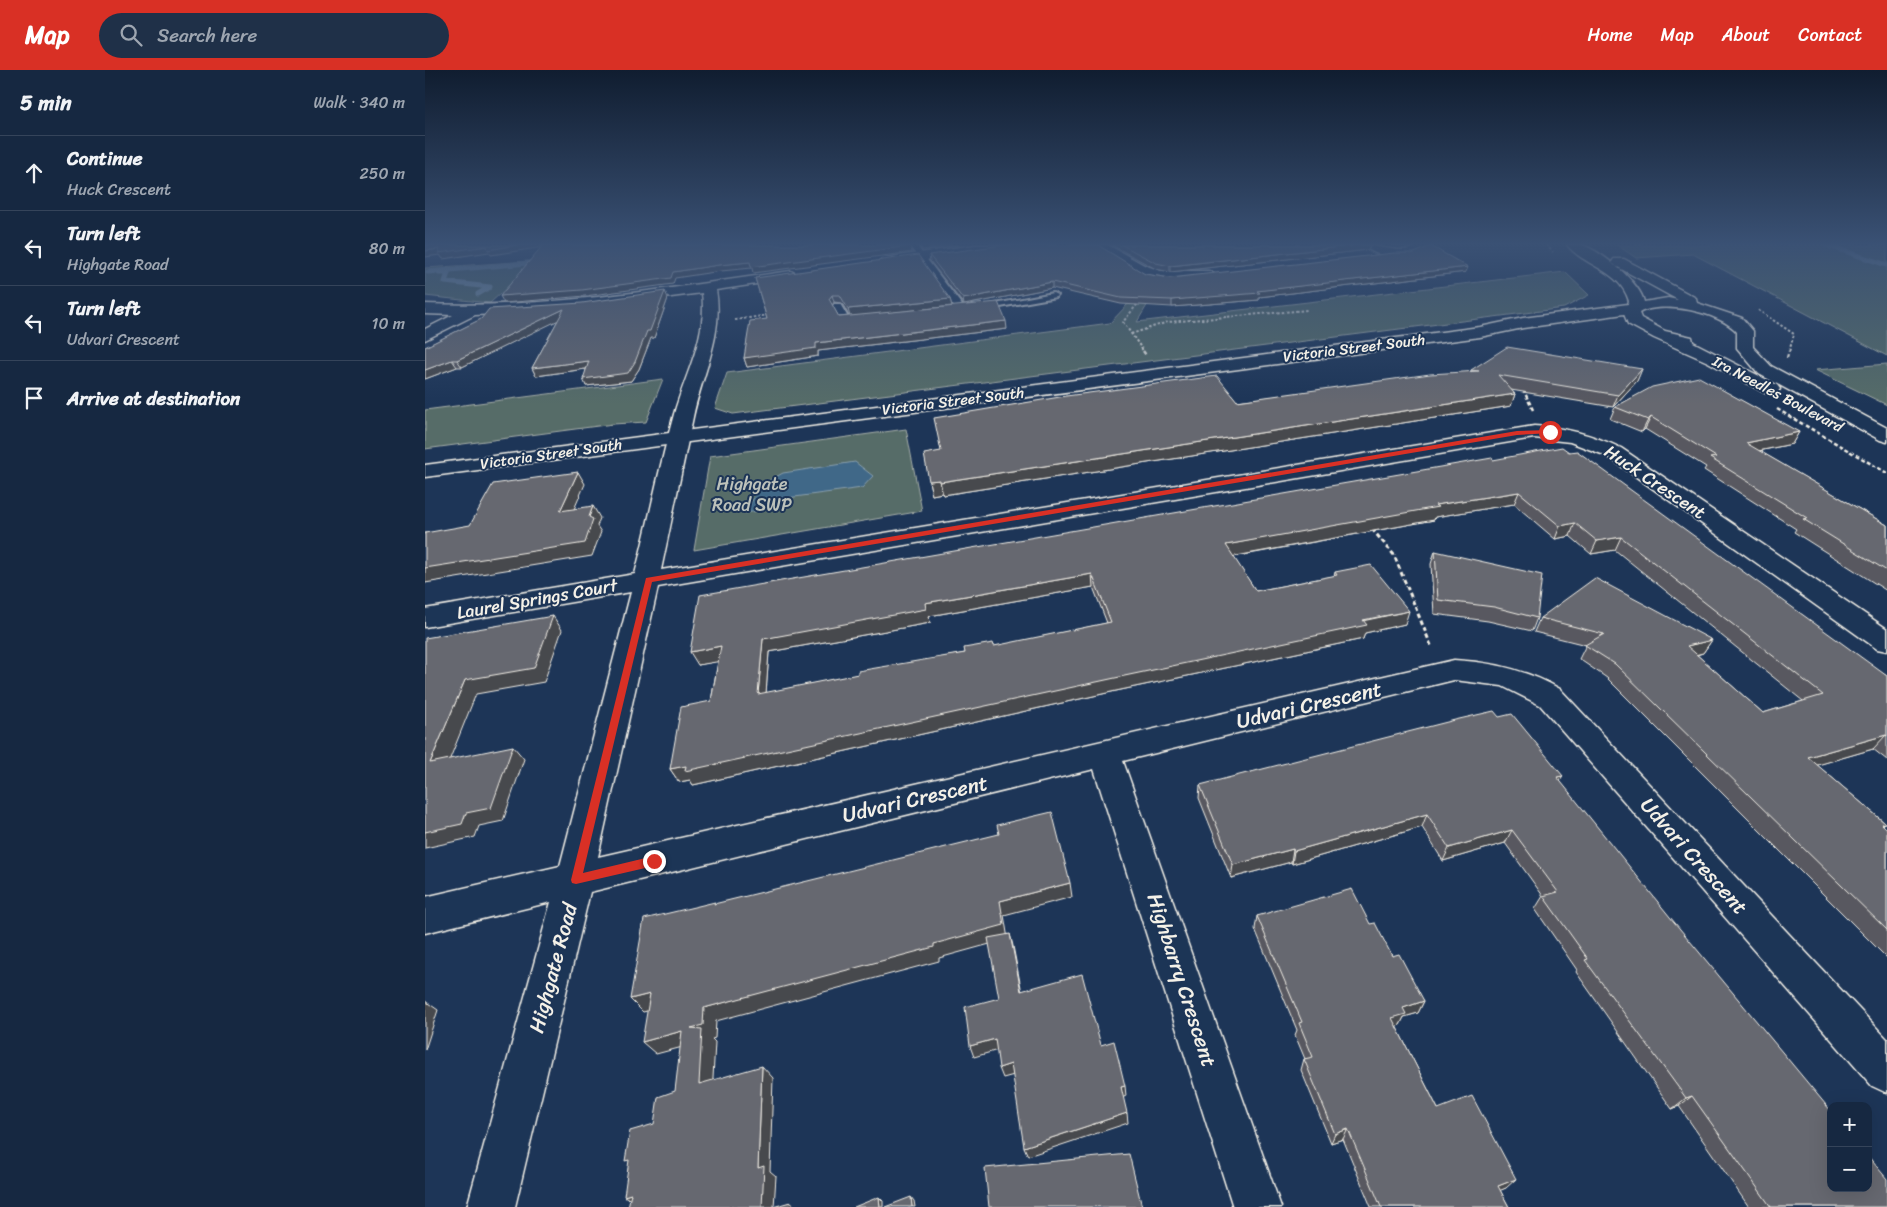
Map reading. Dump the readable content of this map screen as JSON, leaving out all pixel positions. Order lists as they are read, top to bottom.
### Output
{
  "streets": {
    "street": [
      "Victoria Street South",
      "Ira Needles Boulevard",
      "Huck Crescent",
      "Laurel Springs Court",
      "Udvari Crescent",
      "Highgate Road",
      "Highbarry Crescent"
    ]
  },
  "crossings": [
    ["Victoria Street South", "Ira Needles Boulevard"],
    ["Victoria Street South", "Highgate Road"],
    ["Huck Crescent", "Laurel Springs Court"],
    ["Huck Crescent", "Highgate Road"],
    ["Laurel Springs Court", "Highgate Road"],
    ["Udvari Crescent", "Highgate Road"],
    ["Udvari Crescent", "Highbarry Crescent"]
  ],
  "parks": ["Highgate Road SWP"],
  "page": {
    "header": "Map",
    "search": "Search here",
    "nav": [
      "Home",
      "Map",
      "About",
      "Contact"
    ],
    "heading": ["5 min", "Walk · 340 m"],
    "list": [
      ["Continue", "Huck Crescent", "250 m"],
      ["Turn left", "Highgate Road", "80 m"],
      ["Turn left", "Udvari Crescent", "10 m"],
      "Arrive at destination"
    ],
    "map_buttons": ["+", "−"]
  }
}
